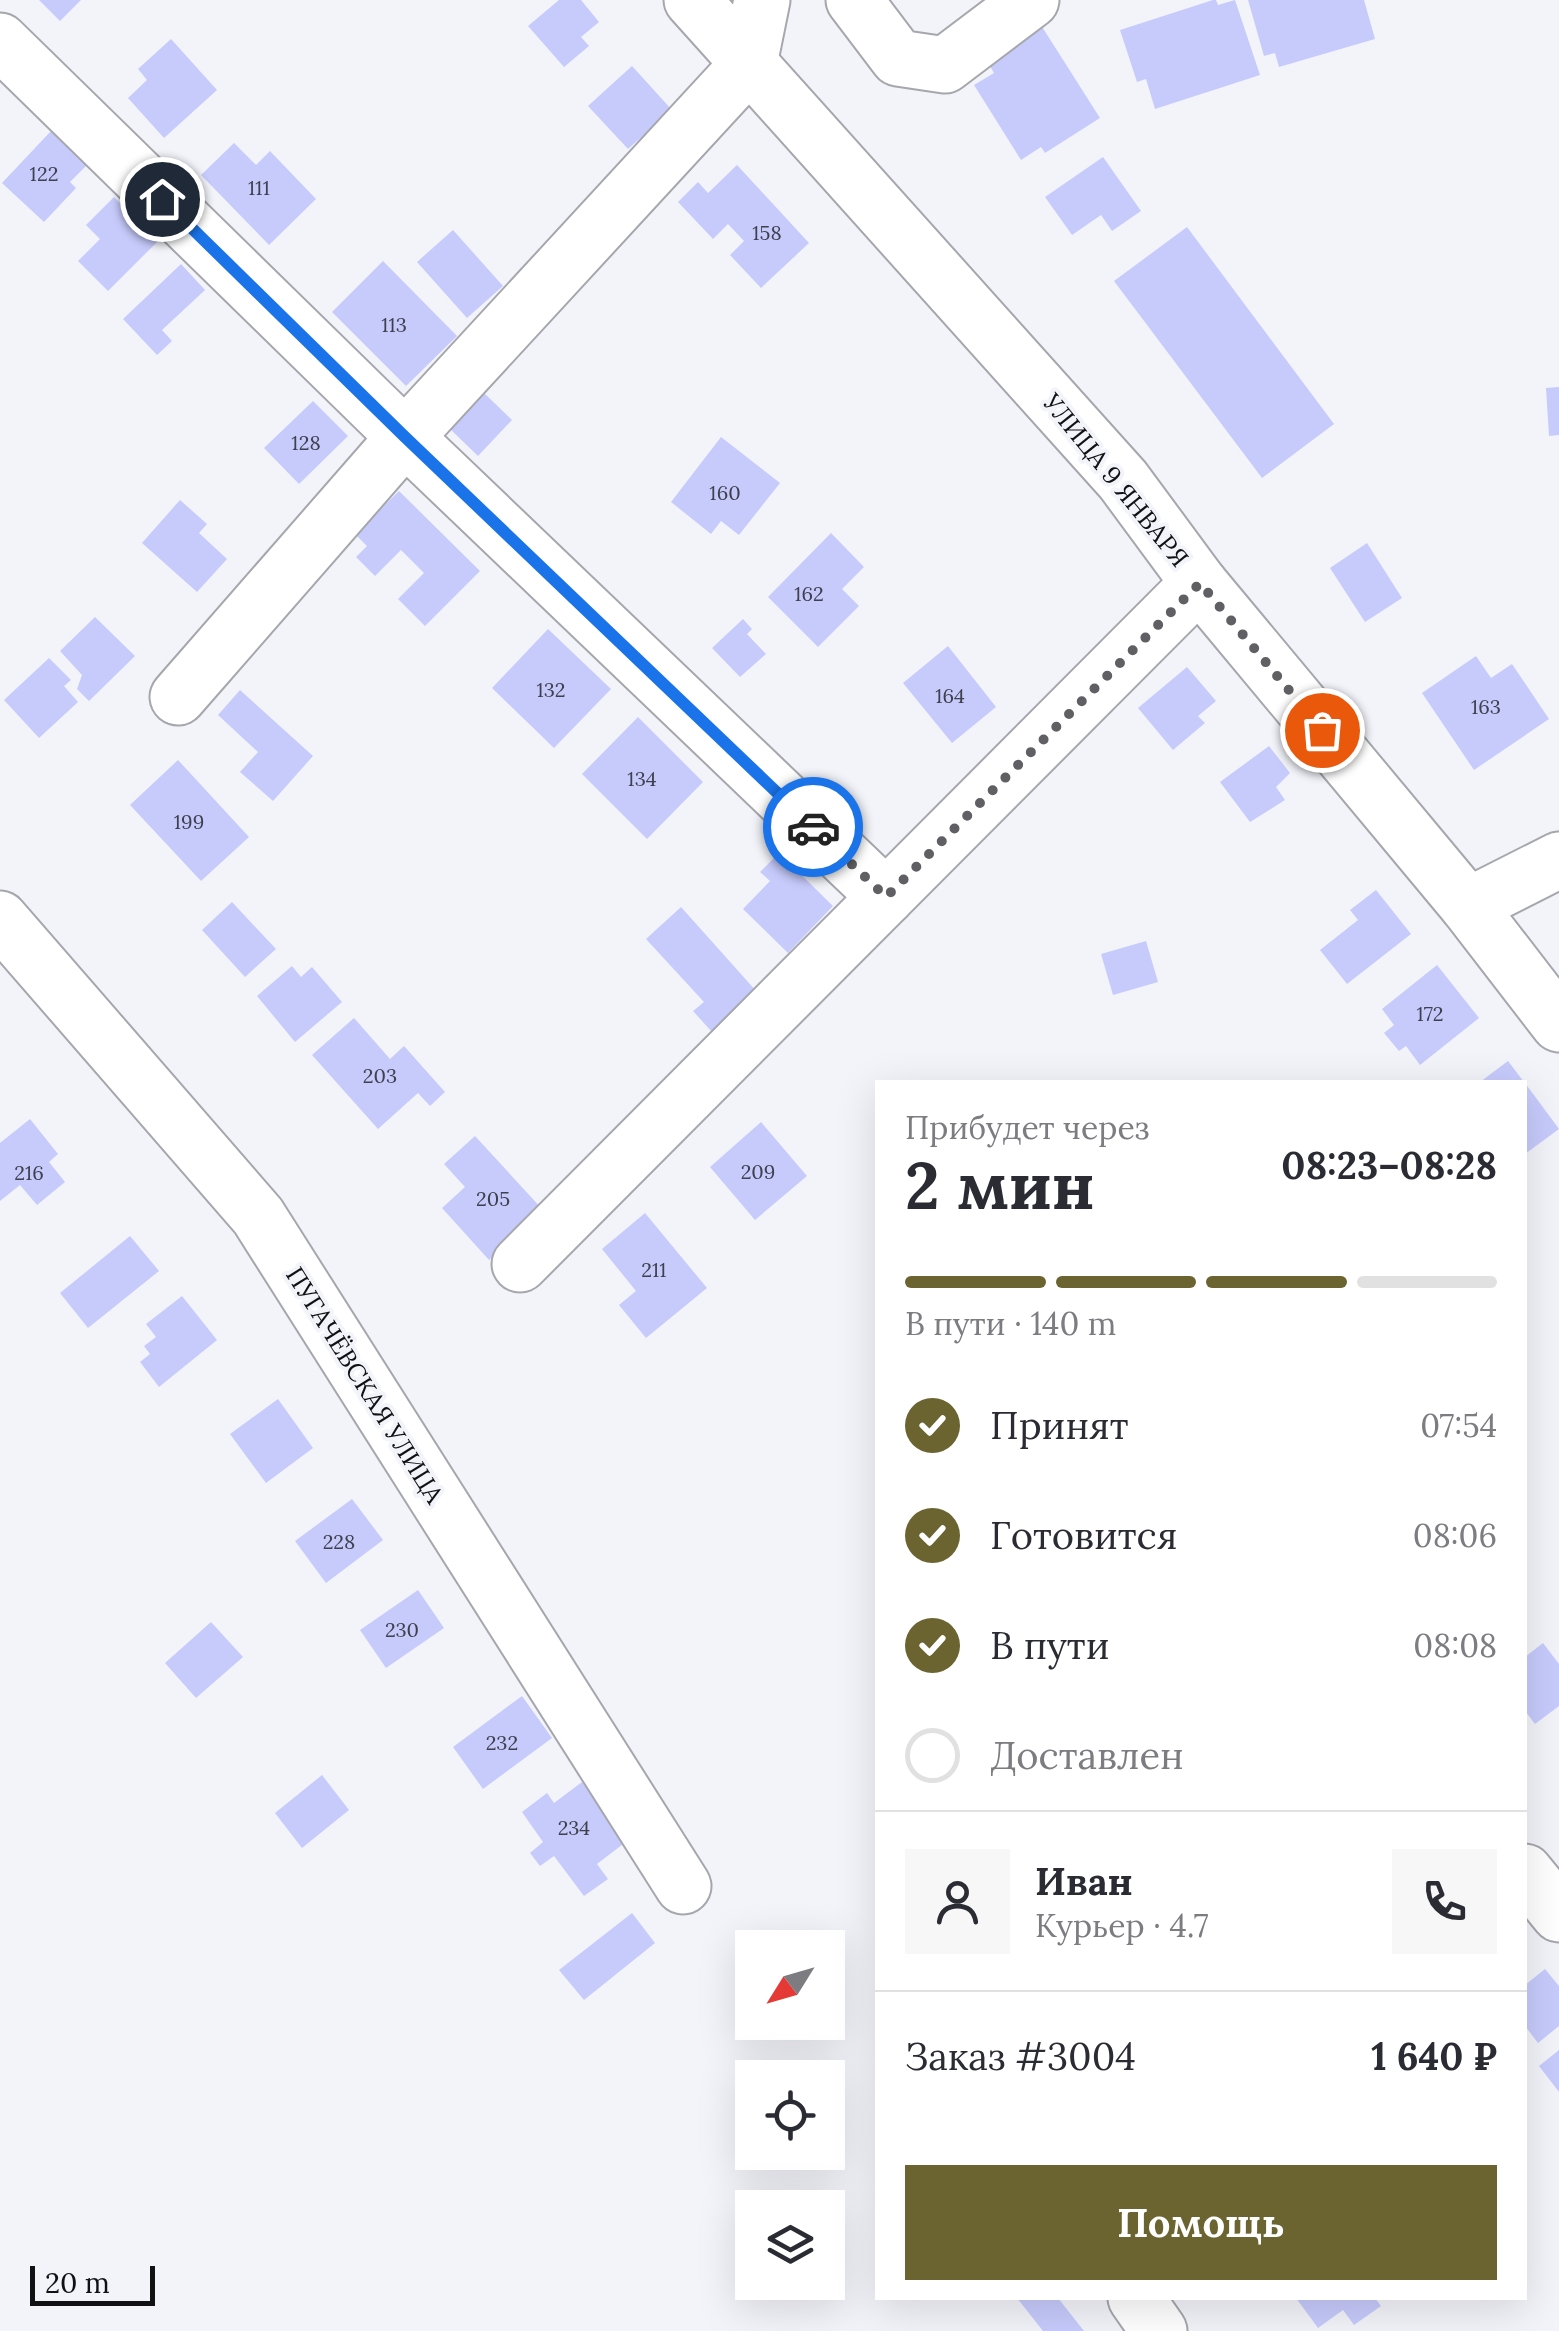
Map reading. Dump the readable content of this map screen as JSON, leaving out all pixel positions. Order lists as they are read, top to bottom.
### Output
{
  "streets": {
    "street": ["УЛИЦА 9 ЯНВАРЯ", "ПУГАЧЁВСКАЯ УЛИЦА"]
  },
  "house_numbers": [
    "122",
    "111",
    "158",
    "113",
    "128",
    "160",
    "162",
    "132",
    "164",
    "163",
    "134",
    "199",
    "172",
    "203",
    "209",
    "216",
    "205",
    "211",
    "228",
    "230",
    "232",
    "234"
  ],
  "scale_bar": "20 m",
  "north": "bottom left",
  "page": {
    "heading": ["2 мин", "Прибудет через", "08:23–08:28"],
    "panel": [
      "Иван",
      "Курьер · 4.7",
      "Заказ #3004",
      "1 640 ₽"
    ],
    "bar": "В пути · 140 m",
    "list": [
      ["Принят", "07:54"],
      ["Готовится", "08:06"],
      ["В пути", "08:08"],
      "Доставлен"
    ],
    "buttons": "Помощь",
    "scale": "20 m"
  }
}
